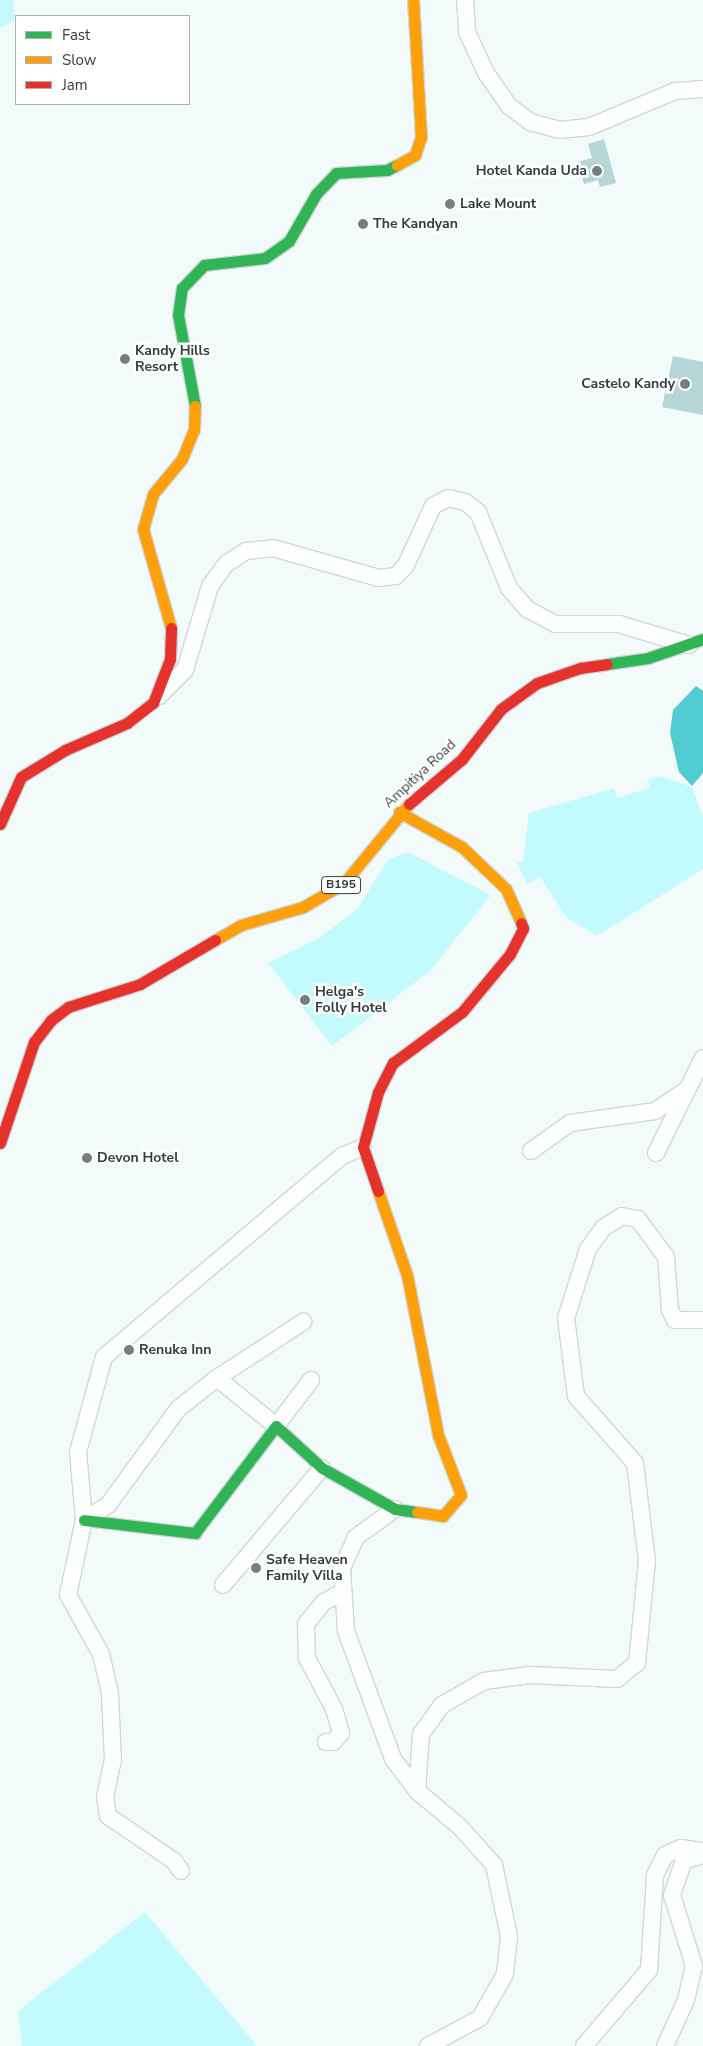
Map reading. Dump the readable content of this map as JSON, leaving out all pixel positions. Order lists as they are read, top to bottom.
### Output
{
  "streets": {
    "street": ["Ampitiya Road", "B195"]
  },
  "places": [
    "Hotel Kanda Uda",
    "Lake Mount",
    "The Kandyan",
    "Kandy Hills Resort",
    "Castelo Kandy",
    "Helga's Folly Hotel",
    "Devon Hotel",
    "Renuka Inn",
    "Safe Heaven Family Villa"
  ],
  "legend": ["Fast", "Slow", "Jam"]
}
